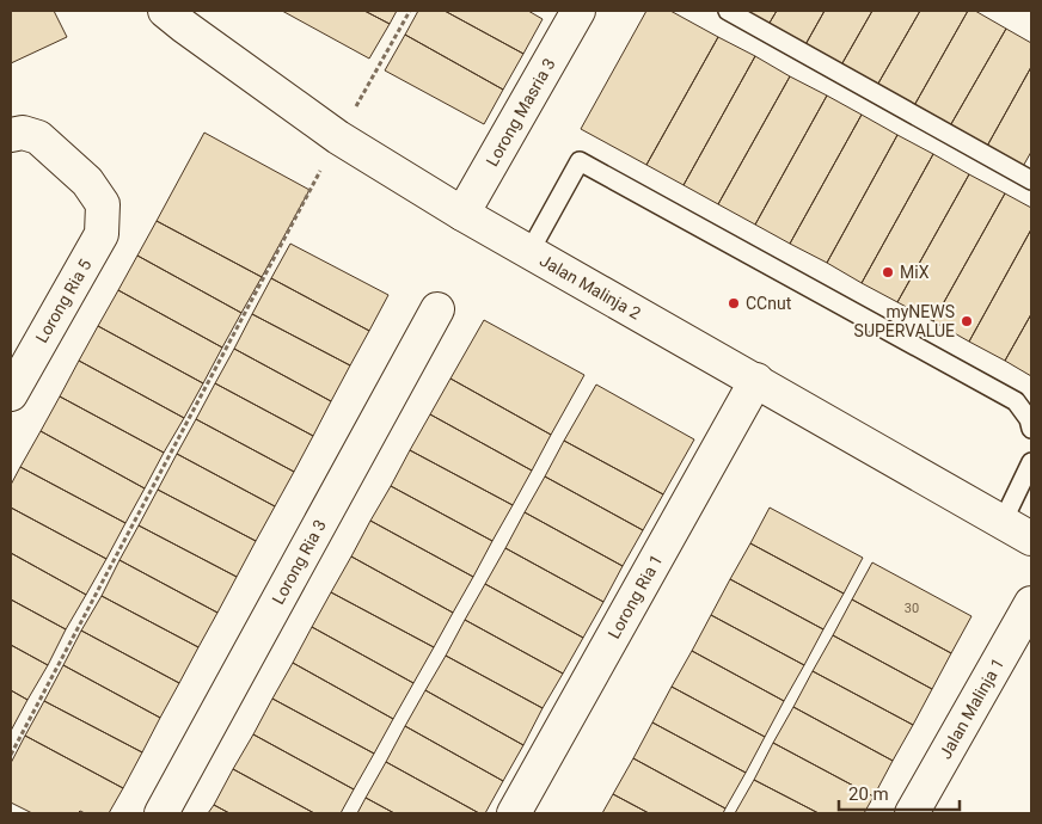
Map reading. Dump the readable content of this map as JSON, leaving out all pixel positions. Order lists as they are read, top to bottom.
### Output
{
  "streets": {
    "street": [
      "Lorong Masria 3",
      "Jalan Malinja 2",
      "Lorong Ria 5",
      "Lorong Ria 3",
      "Lorong Ria 1",
      "Jalan Malinja 1"
    ]
  },
  "crossings": [
    ["Lorong Masria 3", "Jalan Malinja 2"],
    ["Jalan Malinja 2", "Lorong Ria 1"]
  ],
  "places": ["MiX", "CCnut", "myNEWS SUPERVALUE"],
  "house_numbers": ["30"],
  "scale_bar": "20 m"
}
